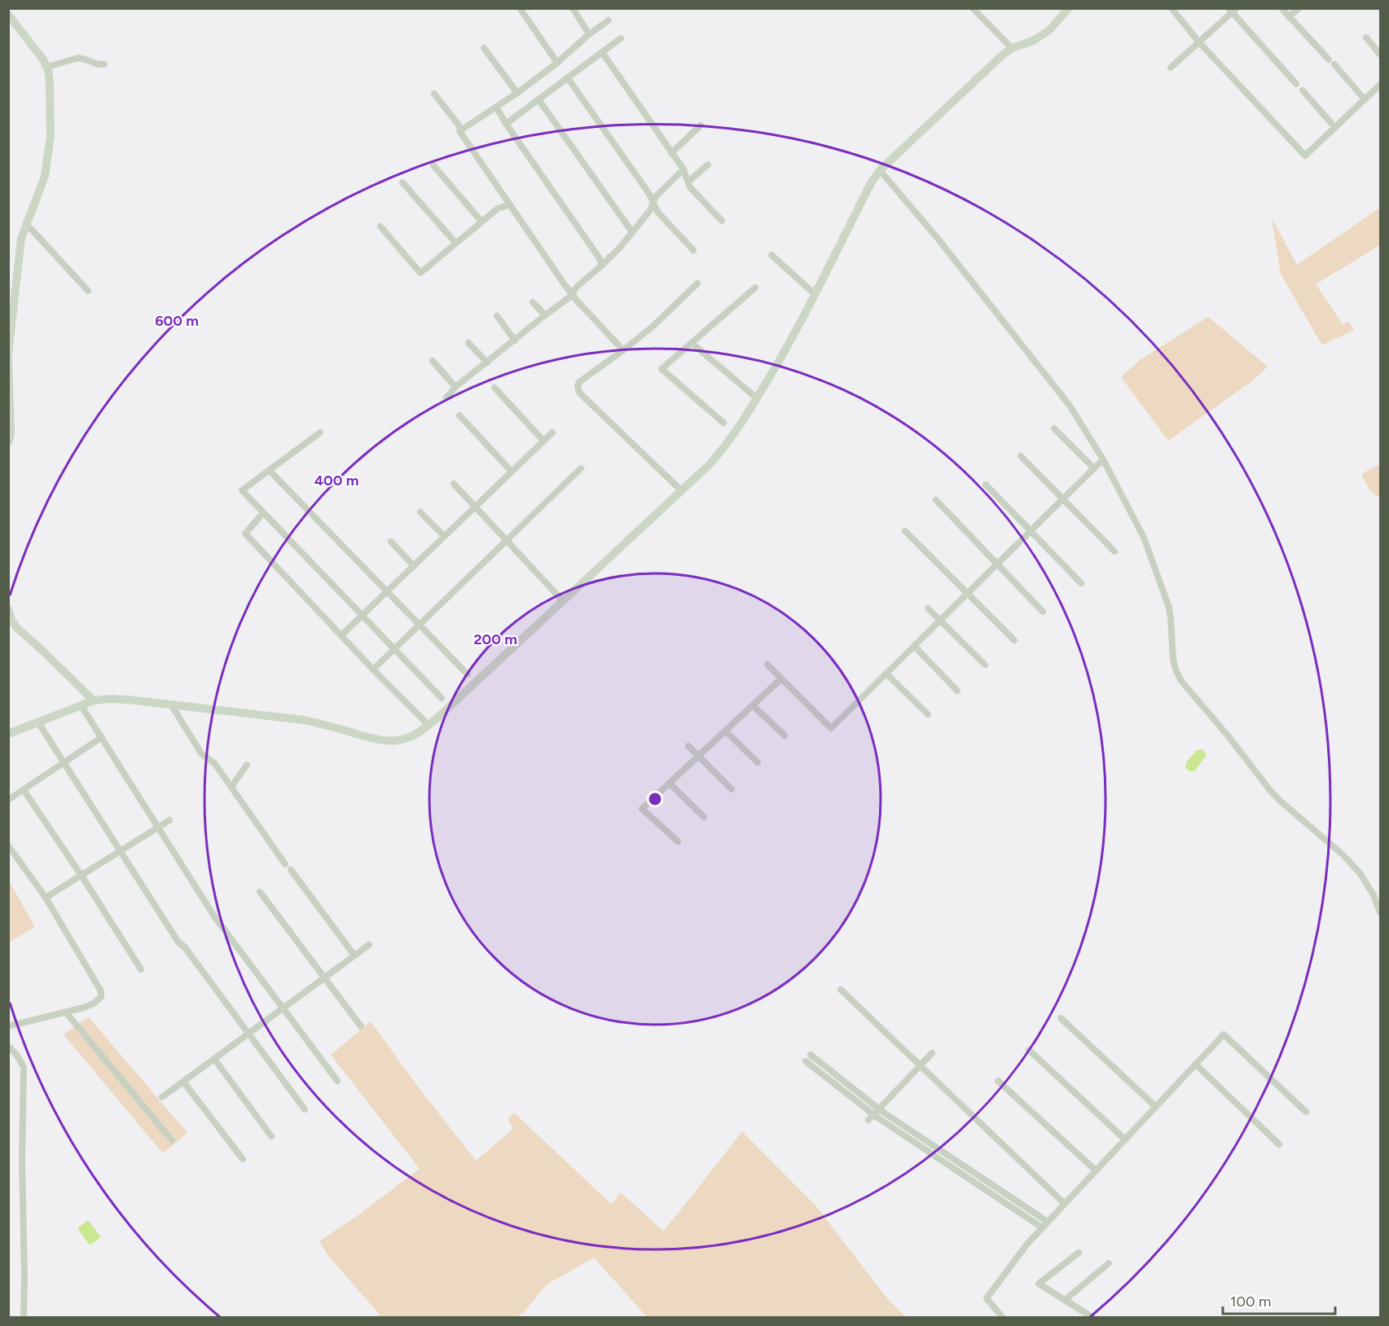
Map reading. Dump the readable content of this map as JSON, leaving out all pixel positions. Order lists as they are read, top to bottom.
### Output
{
  "scale_bar": "100 m",
  "rings": ["600 m", "400 m", "200 m"]
}
